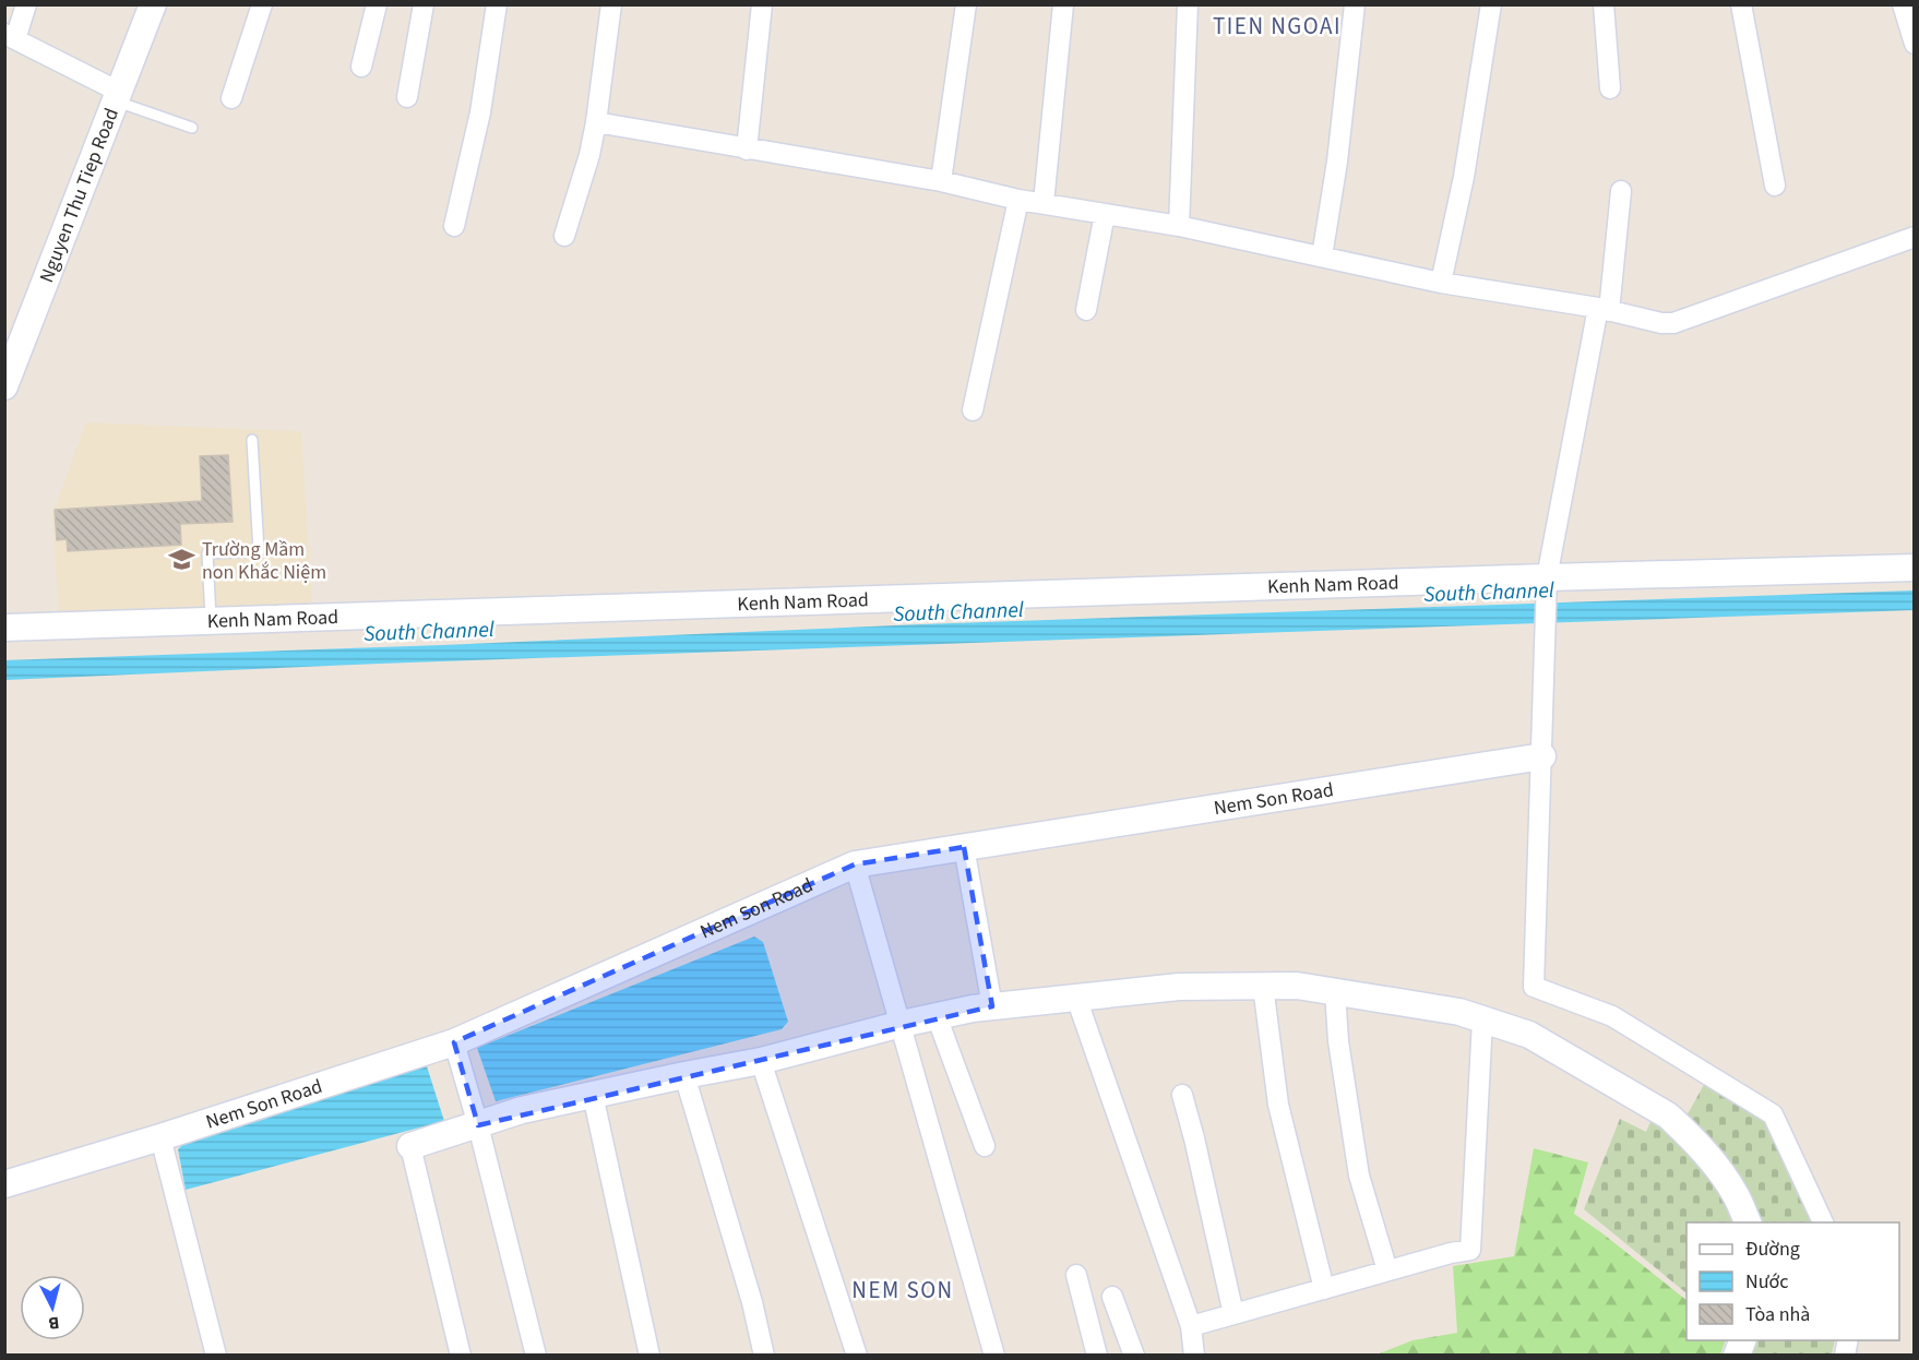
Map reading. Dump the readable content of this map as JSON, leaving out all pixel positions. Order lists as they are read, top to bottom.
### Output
{
  "streets": {
    "street": ["Nguyen Thu Tiep Road", "Kenh Nam Road", "Nem Son Road"]
  },
  "districts": ["TIEN NGOAI", "NEM SON"],
  "water": ["South Channel"],
  "places": {
    "school or university": ["Trường Mầm non Khắc Niệm"]
  },
  "legend": ["Đường", "Nước", "Tòa nhà"],
  "north": "bottom"
}
